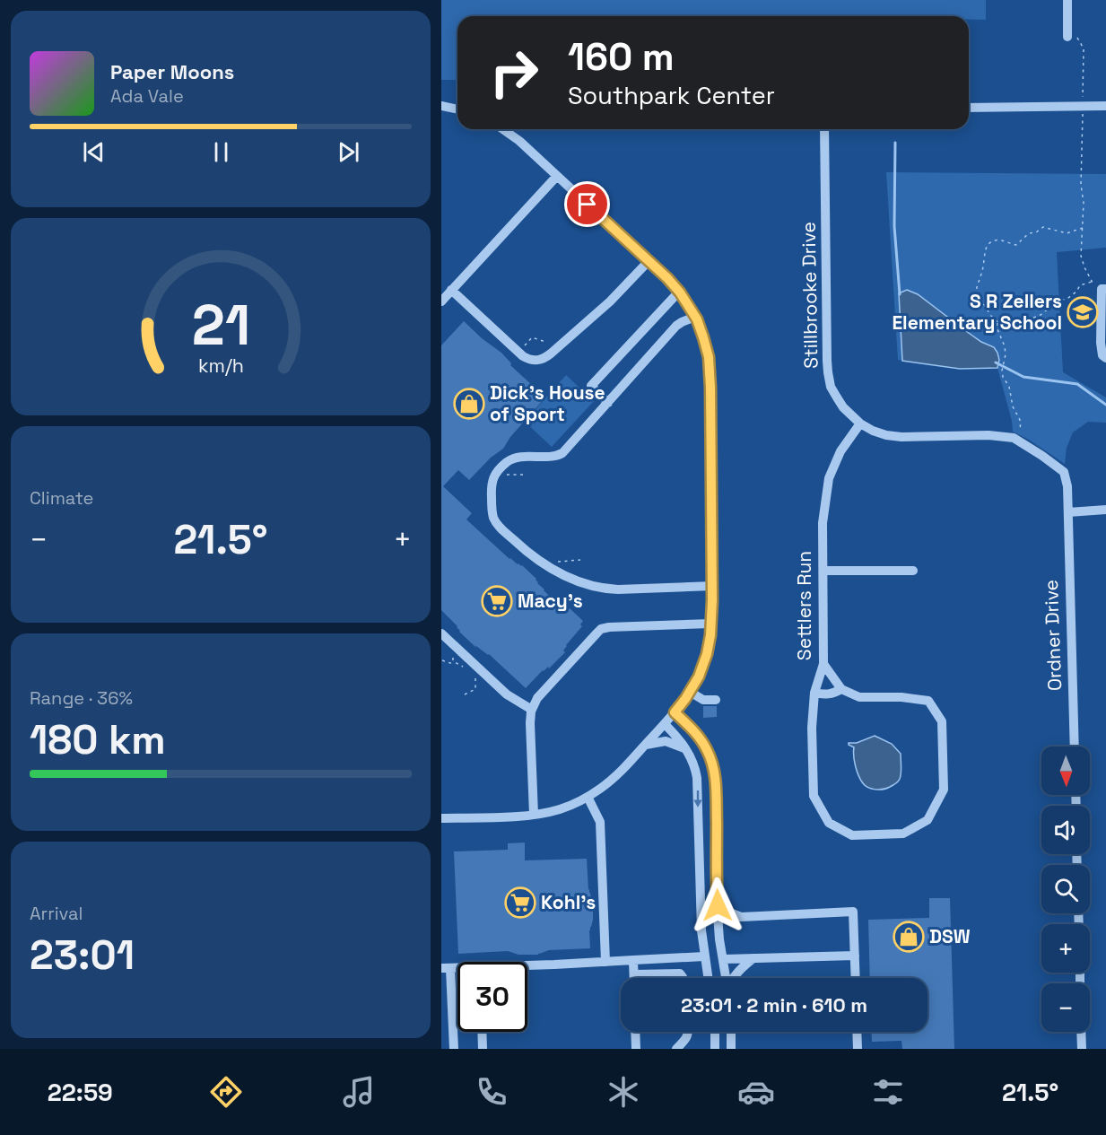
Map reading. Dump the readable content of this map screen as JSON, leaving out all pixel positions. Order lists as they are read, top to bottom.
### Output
{
  "streets": {
    "street": ["Stillbrooke Drive", "Settlers Run", "Ordner Drive"]
  },
  "crossings": [
    ["Stillbrooke Drive", "Settlers Run"],
    ["Stillbrooke Drive", "Ordner Drive"]
  ],
  "places": {
    "school or university": ["S R Zellers Elementary School"],
    "shop": ["Dick's House of Sport", "DSW"],
    "supermarket": ["Macy's", "Kohl's"]
  },
  "north": "bottom",
  "page": {
    "turn": ["160 m", "Southpark Center"],
    "song": ["Paper Moons", "Ada Vale"],
    "tile": [
      "Climate",
      ["Range · 36%", "180 km"],
      ["Arrival", "23:01"]
    ],
    "heat": ["−", "21.5°", "+"],
    "map_buttons": ["+", "−"],
    "limit": "30",
    "trip": "23:01 · 2 min · 610 m",
    "tabs": ["22:59", "21.5°"],
    "gauge": ["21", "km/h"]
  }
}
